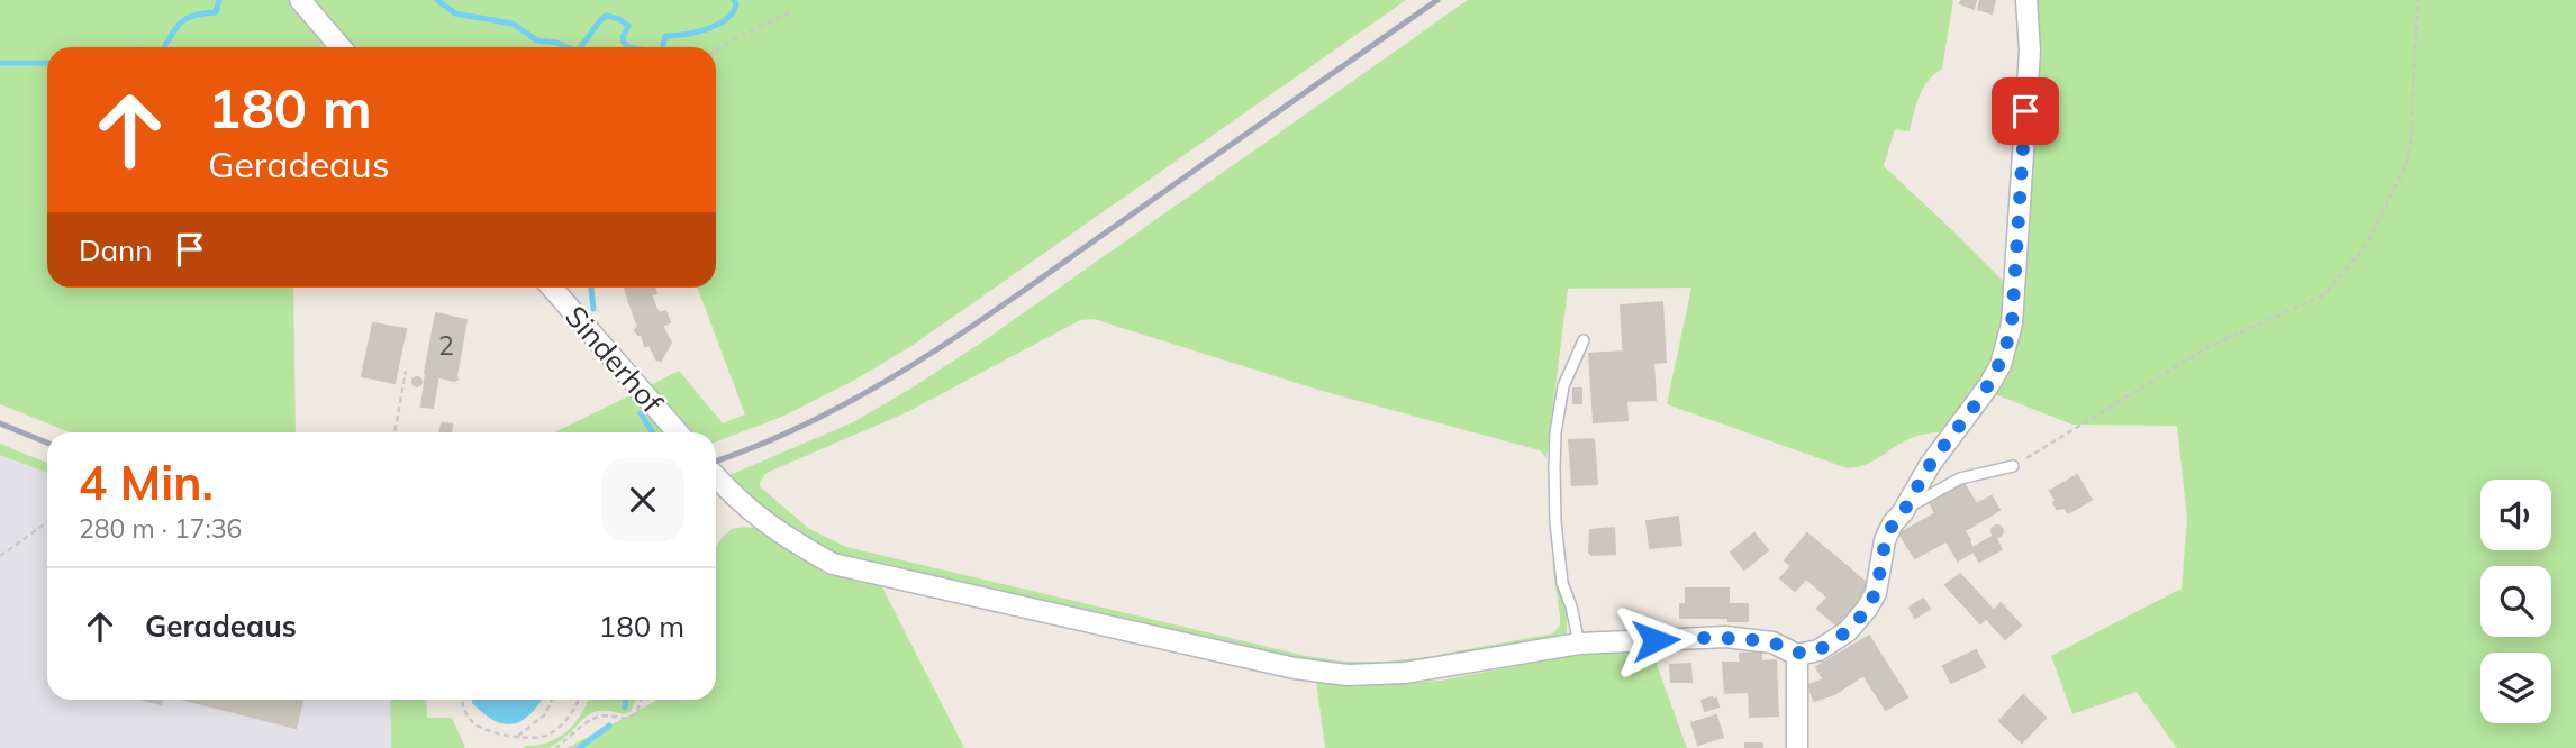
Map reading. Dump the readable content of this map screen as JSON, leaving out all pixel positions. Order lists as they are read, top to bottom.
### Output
{
  "streets": {
    "street": ["Sinderhof"]
  },
  "house_numbers": ["2"],
  "page": {
    "turn": ["180 m", "Geradeaus"],
    "then": "Dann",
    "heading": ["4 Min.", "280 m · 17:36"],
    "list": [
      {
        "name": "Geradeaus",
        "value": "180 m"
      }
    ]
  }
}
